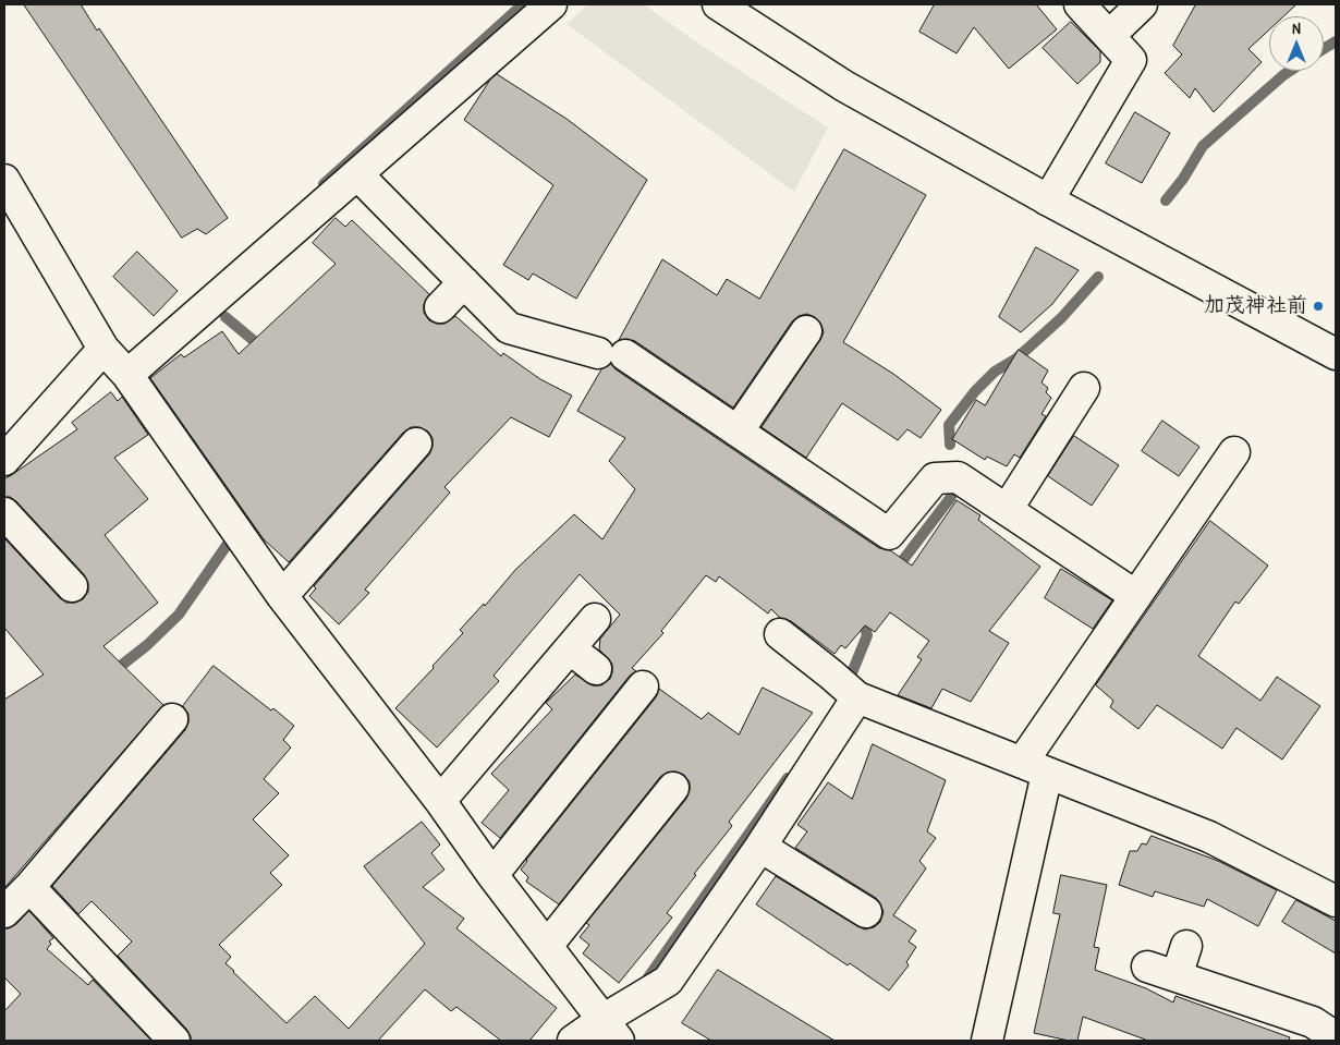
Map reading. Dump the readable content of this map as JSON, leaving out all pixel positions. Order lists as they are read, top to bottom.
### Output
{
  "places": ["加茂神社前"],
  "north": "top"
}
